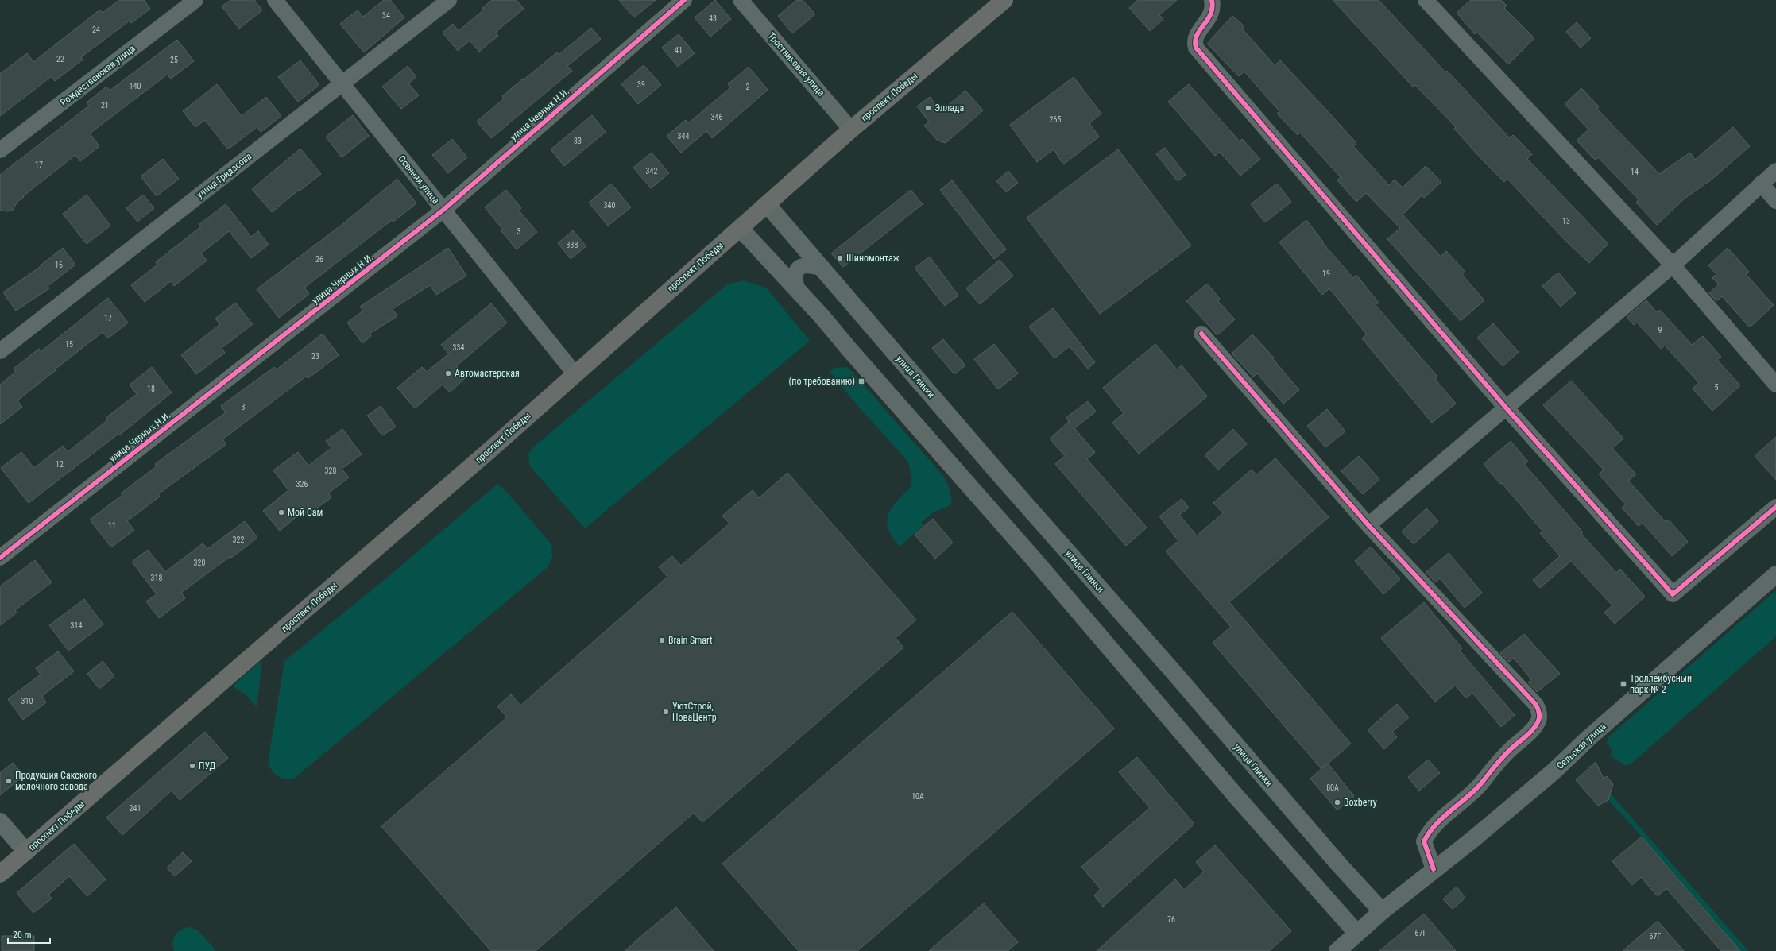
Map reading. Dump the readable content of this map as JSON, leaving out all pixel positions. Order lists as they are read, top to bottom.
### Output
{
  "streets": {
    "main road": ["проспект Победы", "улица Глинки", "Сельская улица"],
    "street": [
      "Тростниковая улица",
      "Рождественская улица",
      "улица Черных Н.И.",
      "улица Гридасова",
      "Осенняя улица"
    ]
  },
  "crossings": [
    ["Тростниковая улица", "проспект Победы"],
    ["проспект Победы", "Осенняя улица"],
    ["проспект Победы", "улица Глинки"],
    ["улица Черных Н.И.", "Осенняя улица"],
    ["улица Гридасова", "Осенняя улица"],
    ["улица Глинки", "Сельская улица"]
  ],
  "places": {
    "other": [
      "Эллада",
      "Шиномонтаж",
      "Автомастерская",
      "Мой Сам",
      "Brain Smart",
      "УютСтрой, НоваЦентр",
      "ПУД",
      "Продукция Сакского молочного завода",
      "Boxberry"
    ],
    "transit": ["(по требованию)", "Троллейбусный парк № 2"]
  },
  "house_numbers": [
    "34",
    "43",
    "24",
    "41",
    "22",
    "25",
    "39",
    "140",
    "2",
    "21",
    "346",
    "265",
    "344",
    "33",
    "17",
    "342",
    "14",
    "340",
    "13",
    "3",
    "338",
    "26",
    "16",
    "19",
    "17",
    "9",
    "15",
    "334",
    "23",
    "5",
    "18",
    "3",
    "12",
    "328",
    "326",
    "11",
    "322",
    "320",
    "318",
    "314",
    "310",
    "80А",
    "10А",
    "241",
    "76",
    "67Г",
    "67Г"
  ],
  "scale_bar": "20 m"
}
